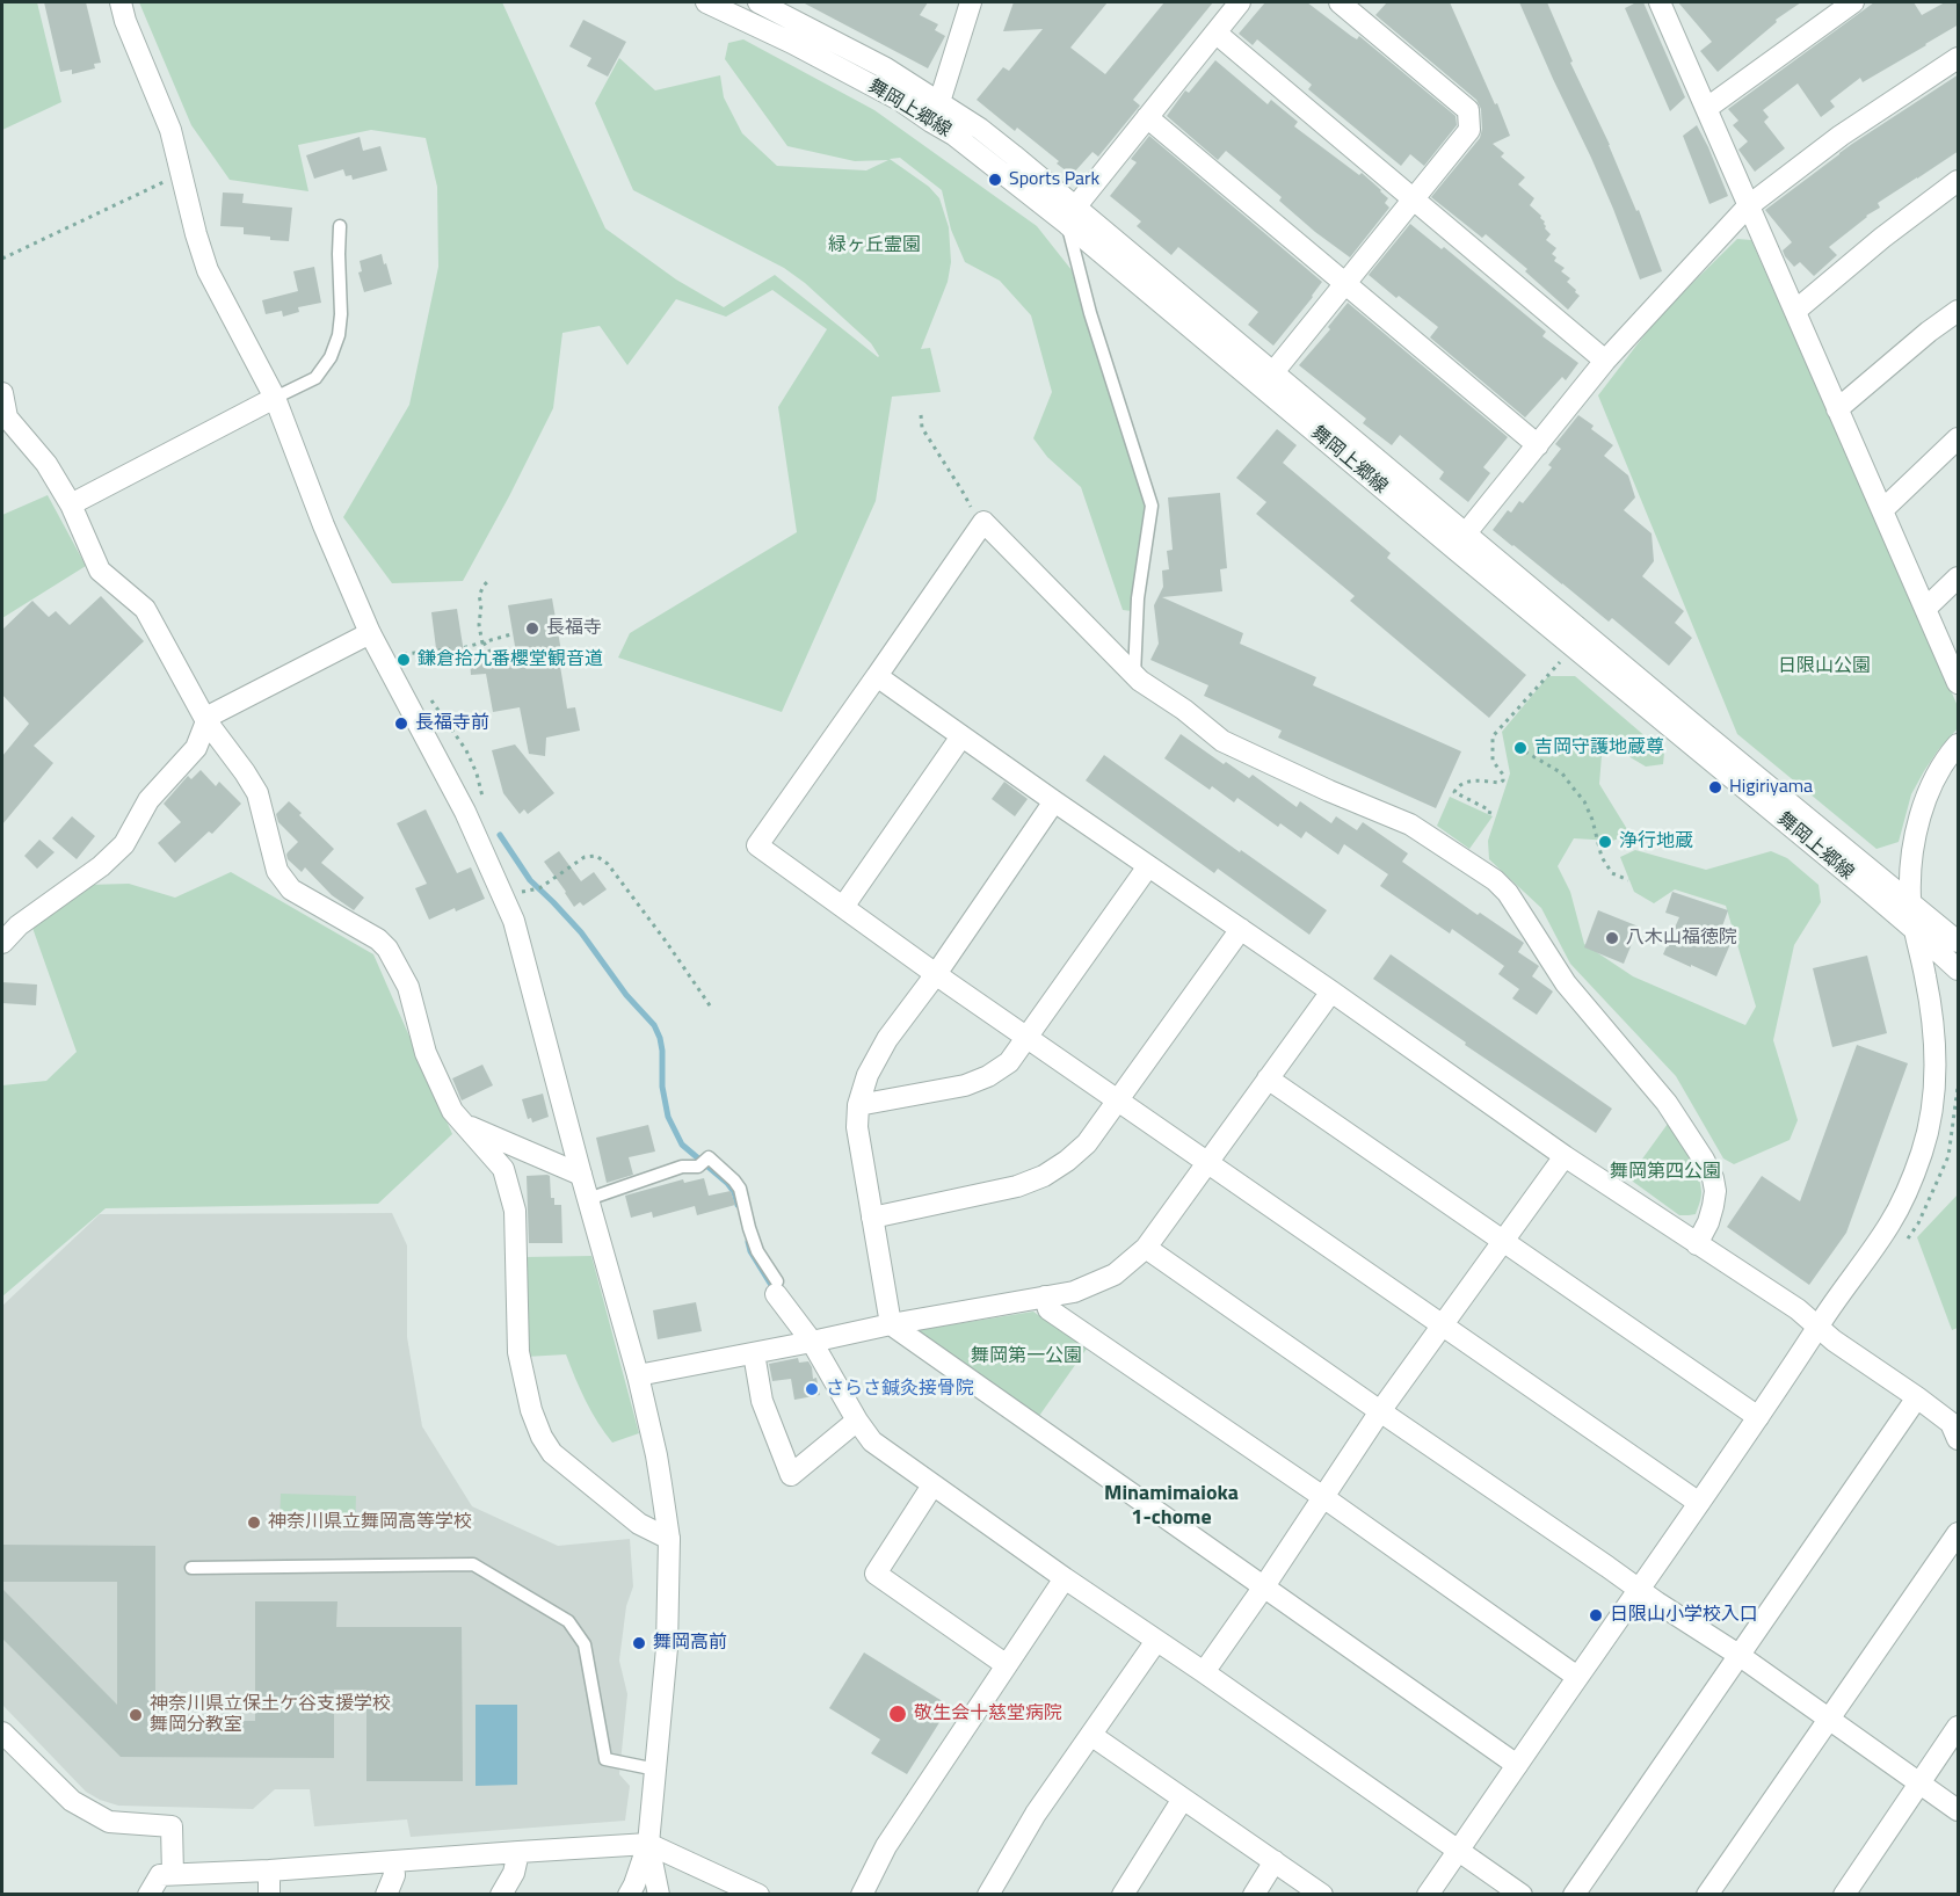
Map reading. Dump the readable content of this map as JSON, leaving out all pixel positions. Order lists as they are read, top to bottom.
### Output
{
  "streets": {
    "street": ["舞岡上郷線"]
  },
  "districts": ["Minamimaioka 1-chome"],
  "parks": [
    "緑ヶ丘霊園",
    "日限山公園",
    "舞岡第四公園",
    "舞岡第一公園"
  ],
  "places": [
    "Sports Park",
    "長福寺",
    "鎌倉拾九番櫻堂観音道",
    "長福寺前",
    "吉岡守護地蔵尊",
    "Higiriyama",
    "浄行地蔵",
    "八木山福徳院",
    "さらさ鍼灸接骨院",
    "神奈川県立舞岡高等学校",
    "日限山小学校入口",
    "舞岡高前",
    "敬生会十慈堂病院",
    "神奈川県立保土ケ谷支援学校 舞岡分教室"
  ]
}
